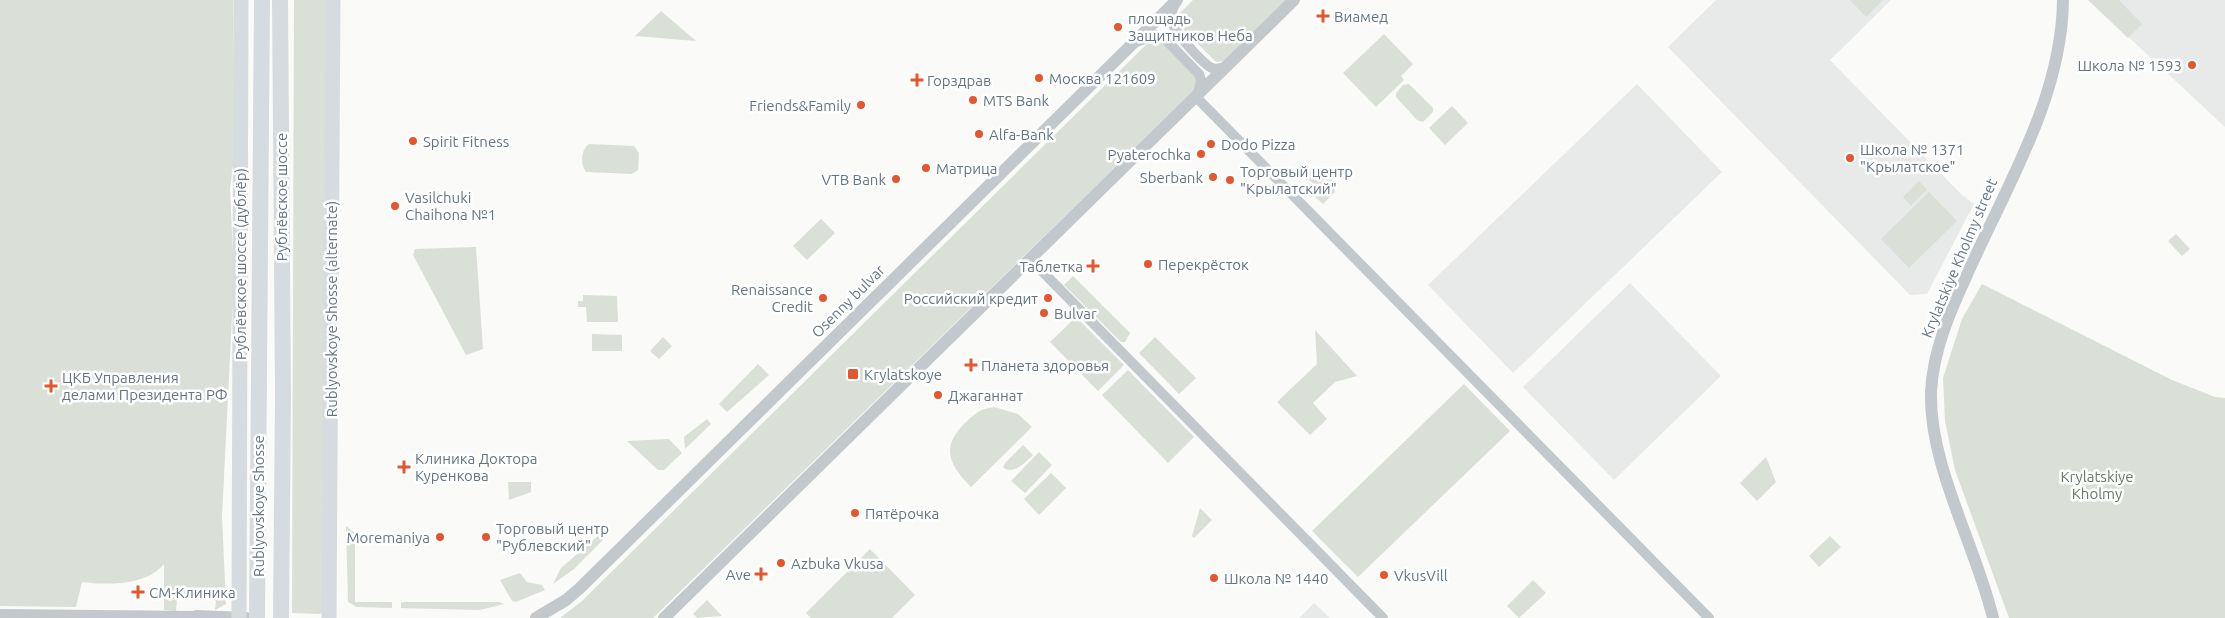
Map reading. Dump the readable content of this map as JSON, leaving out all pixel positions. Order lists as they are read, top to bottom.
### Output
{
  "streets": {
    "main road": [
      "Рублёвское шоссе",
      "Рублёвское шоссе (дублёр)",
      "Rublyovskoye Shosse (alternate)",
      "Rublyovskoye Shosse"
    ],
    "street": ["Krylatskiye Kholmy street", "Osenny bulvar"]
  },
  "crossings": [
    ["Рублёвское шоссе", "Rublyovskoye Shosse"]
  ],
  "parks": ["Krylatskiye Kholmy"],
  "places": {
    "health": [
      "Виамед",
      "Горздрав",
      "Таблетка",
      "Планета здоровья",
      "ЦКБ Управления делами Президента РФ",
      "Клиника Доктора Куренкова",
      "Ave",
      "СМ-Клиника"
    ],
    "other": [
      "площадь Защитников Неба",
      "Школа № 1593",
      "Москва 121609",
      "MTS Bank",
      "Friends&Family",
      "Alfa-Bank",
      "Spirit Fitness",
      "Dodo Pizza",
      "Pyaterochka",
      "Школа № 1371 \"Крылатское\"",
      "Матрица",
      "Sberbank",
      "VTB Bank",
      "Торговый центр \"Крылатский\"",
      "Vasilchuki Chaihona №1",
      "Перекрёсток",
      "Renaissance Credit",
      "Российский кредит",
      "Bulvar",
      "Джаганнат",
      "Пятёрочка",
      "Moremaniya",
      "Торговый центр \"Рублевский\"",
      "Azbuka Vkusa",
      "VkusVill",
      "Школа № 1440"
    ],
    "transit": ["Krylatskoye"]
  }
}
